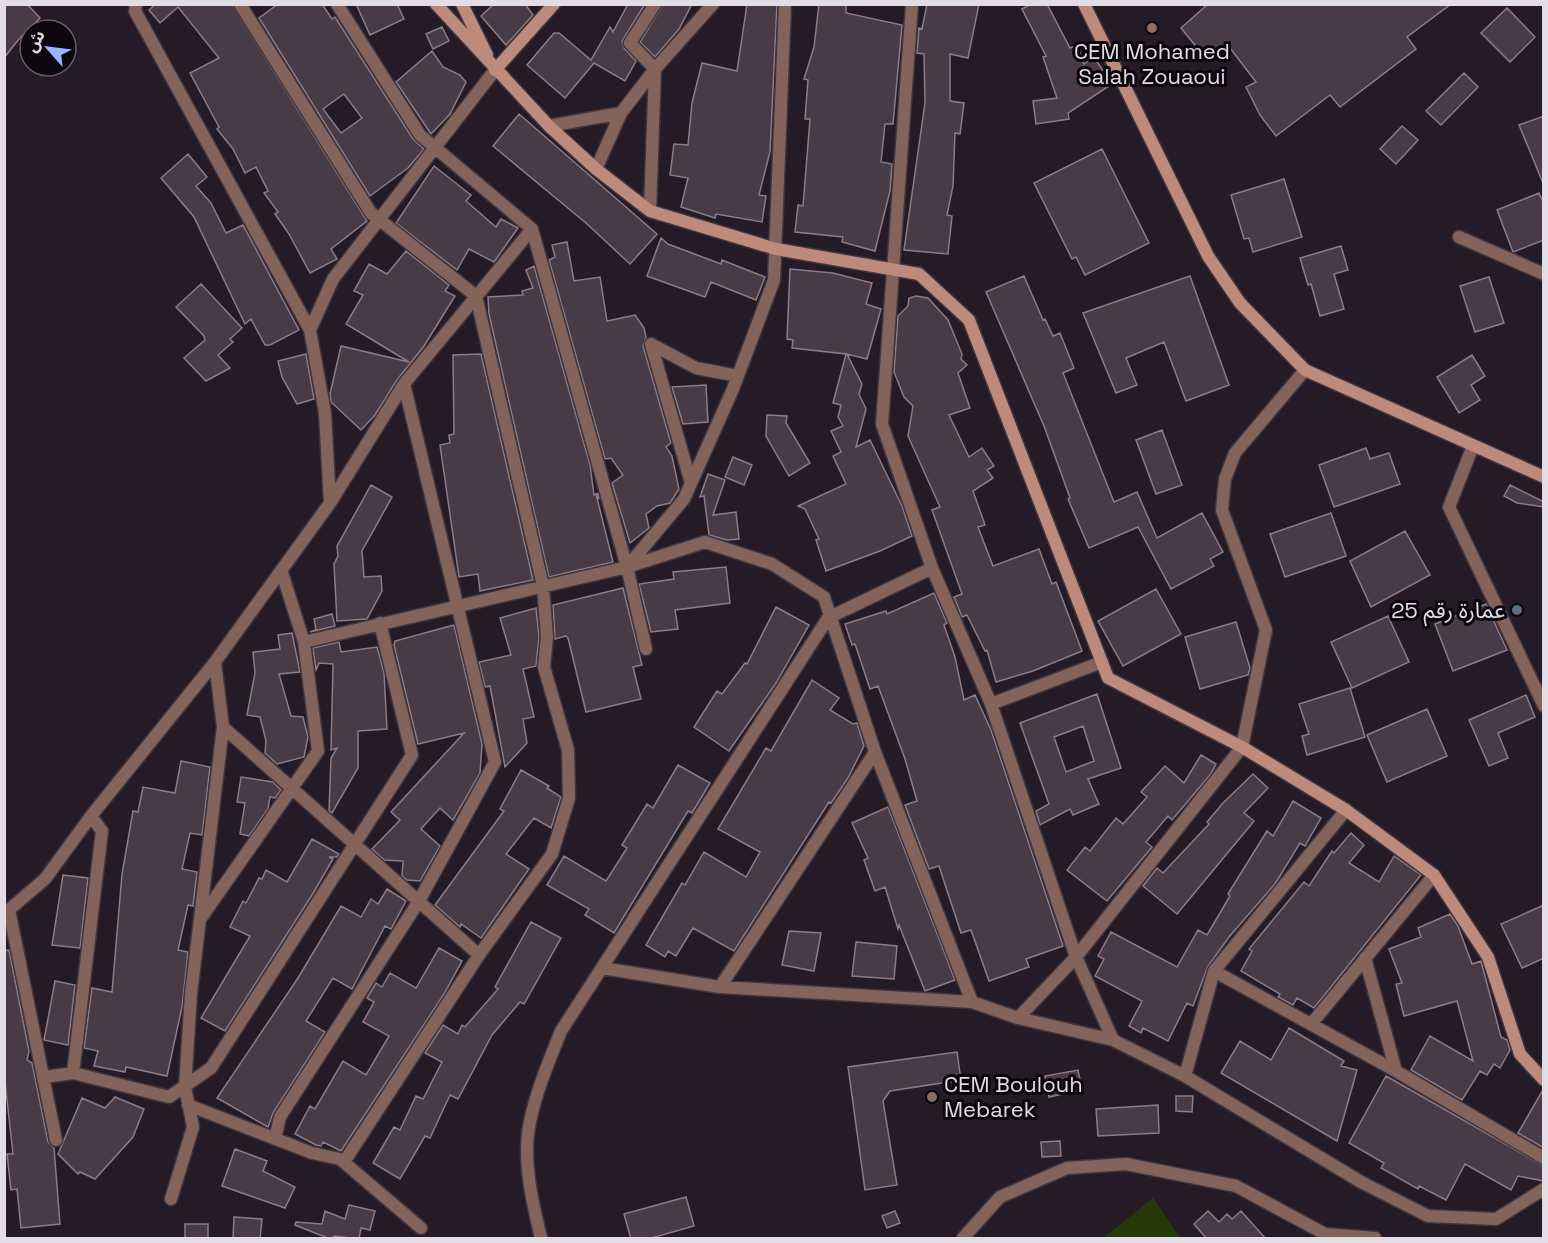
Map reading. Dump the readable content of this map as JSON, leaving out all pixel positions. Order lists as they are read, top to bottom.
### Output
{
  "places": ["CEM Mohamed Salah Zouaoui", "عمارة رقم 25", "CEM Boulouh Mebarek"],
  "north": "top left"
}
